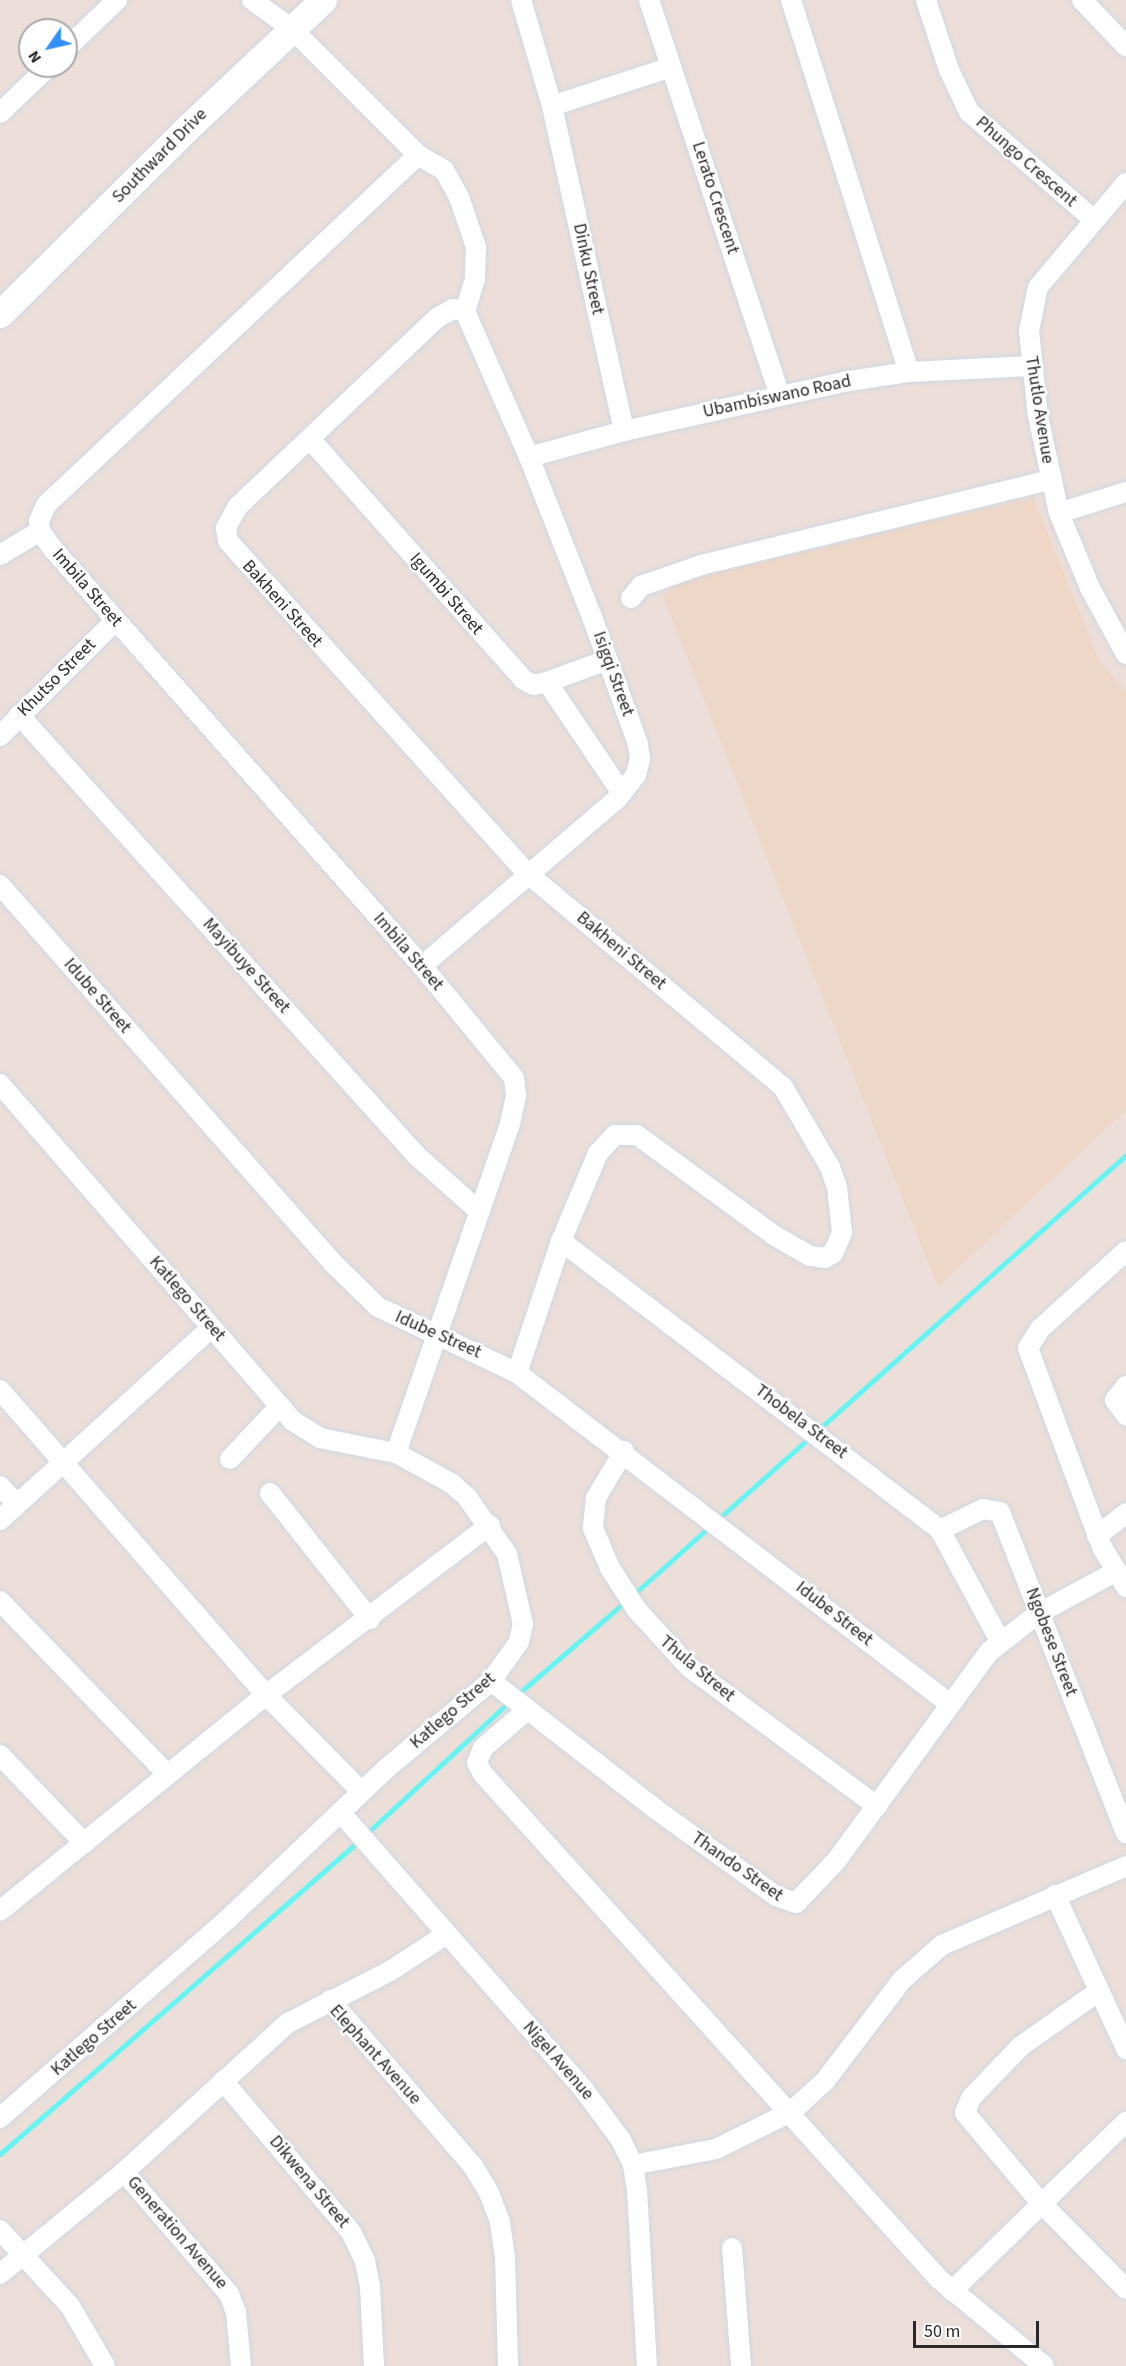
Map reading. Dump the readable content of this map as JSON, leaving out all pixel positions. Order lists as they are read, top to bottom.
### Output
{
  "streets": {
    "main road": ["Southward Drive"],
    "street": [
      "Phungo Crescent",
      "Lerato Crescent",
      "Dinku Street",
      "Ubambiswano Road",
      "Thutlo Avenue",
      "Imbila Street",
      "Igumbi Street",
      "Bakheni Street",
      "Isigqi Street",
      "Khutso Street",
      "Mayibuye Street",
      "Idube Street",
      "Katlego Street",
      "Thobela Street",
      "Ngobese Street",
      "Thula Street",
      "Thando Street",
      "Elephant Avenue",
      "Nigel Avenue",
      "Dikwena Street",
      "Generation Avenue"
    ]
  },
  "crossings": [
    ["Phungo Crescent", "Thutlo Avenue"],
    ["Lerato Crescent", "Ubambiswano Road"],
    ["Dinku Street", "Ubambiswano Road"],
    ["Ubambiswano Road", "Thutlo Avenue"],
    ["Ubambiswano Road", "Isigqi Street"],
    ["Imbila Street", "Isigqi Street"],
    ["Imbila Street", "Khutso Street"],
    ["Imbila Street", "Mayibuye Street"],
    ["Imbila Street", "Idube Street"],
    ["Imbila Street", "Katlego Street"],
    ["Igumbi Street", "Bakheni Street"],
    ["Bakheni Street", "Isigqi Street"],
    ["Bakheni Street", "Idube Street"],
    ["Bakheni Street", "Thobela Street"],
    ["Khutso Street", "Mayibuye Street"],
    ["Idube Street", "Thula Street"],
    ["Idube Street", "Thando Street"],
    ["Katlego Street", "Thando Street"],
    ["Katlego Street", "Nigel Avenue"],
    ["Thobela Street", "Ngobese Street"],
    ["Thobela Street", "Thando Street"],
    ["Ngobese Street", "Thando Street"],
    ["Thula Street", "Thando Street"],
    ["Elephant Avenue", "Dikwena Street"],
    ["Elephant Avenue", "Generation Avenue"]
  ],
  "scale_bar": "50 m",
  "north": "bottom left"
}
